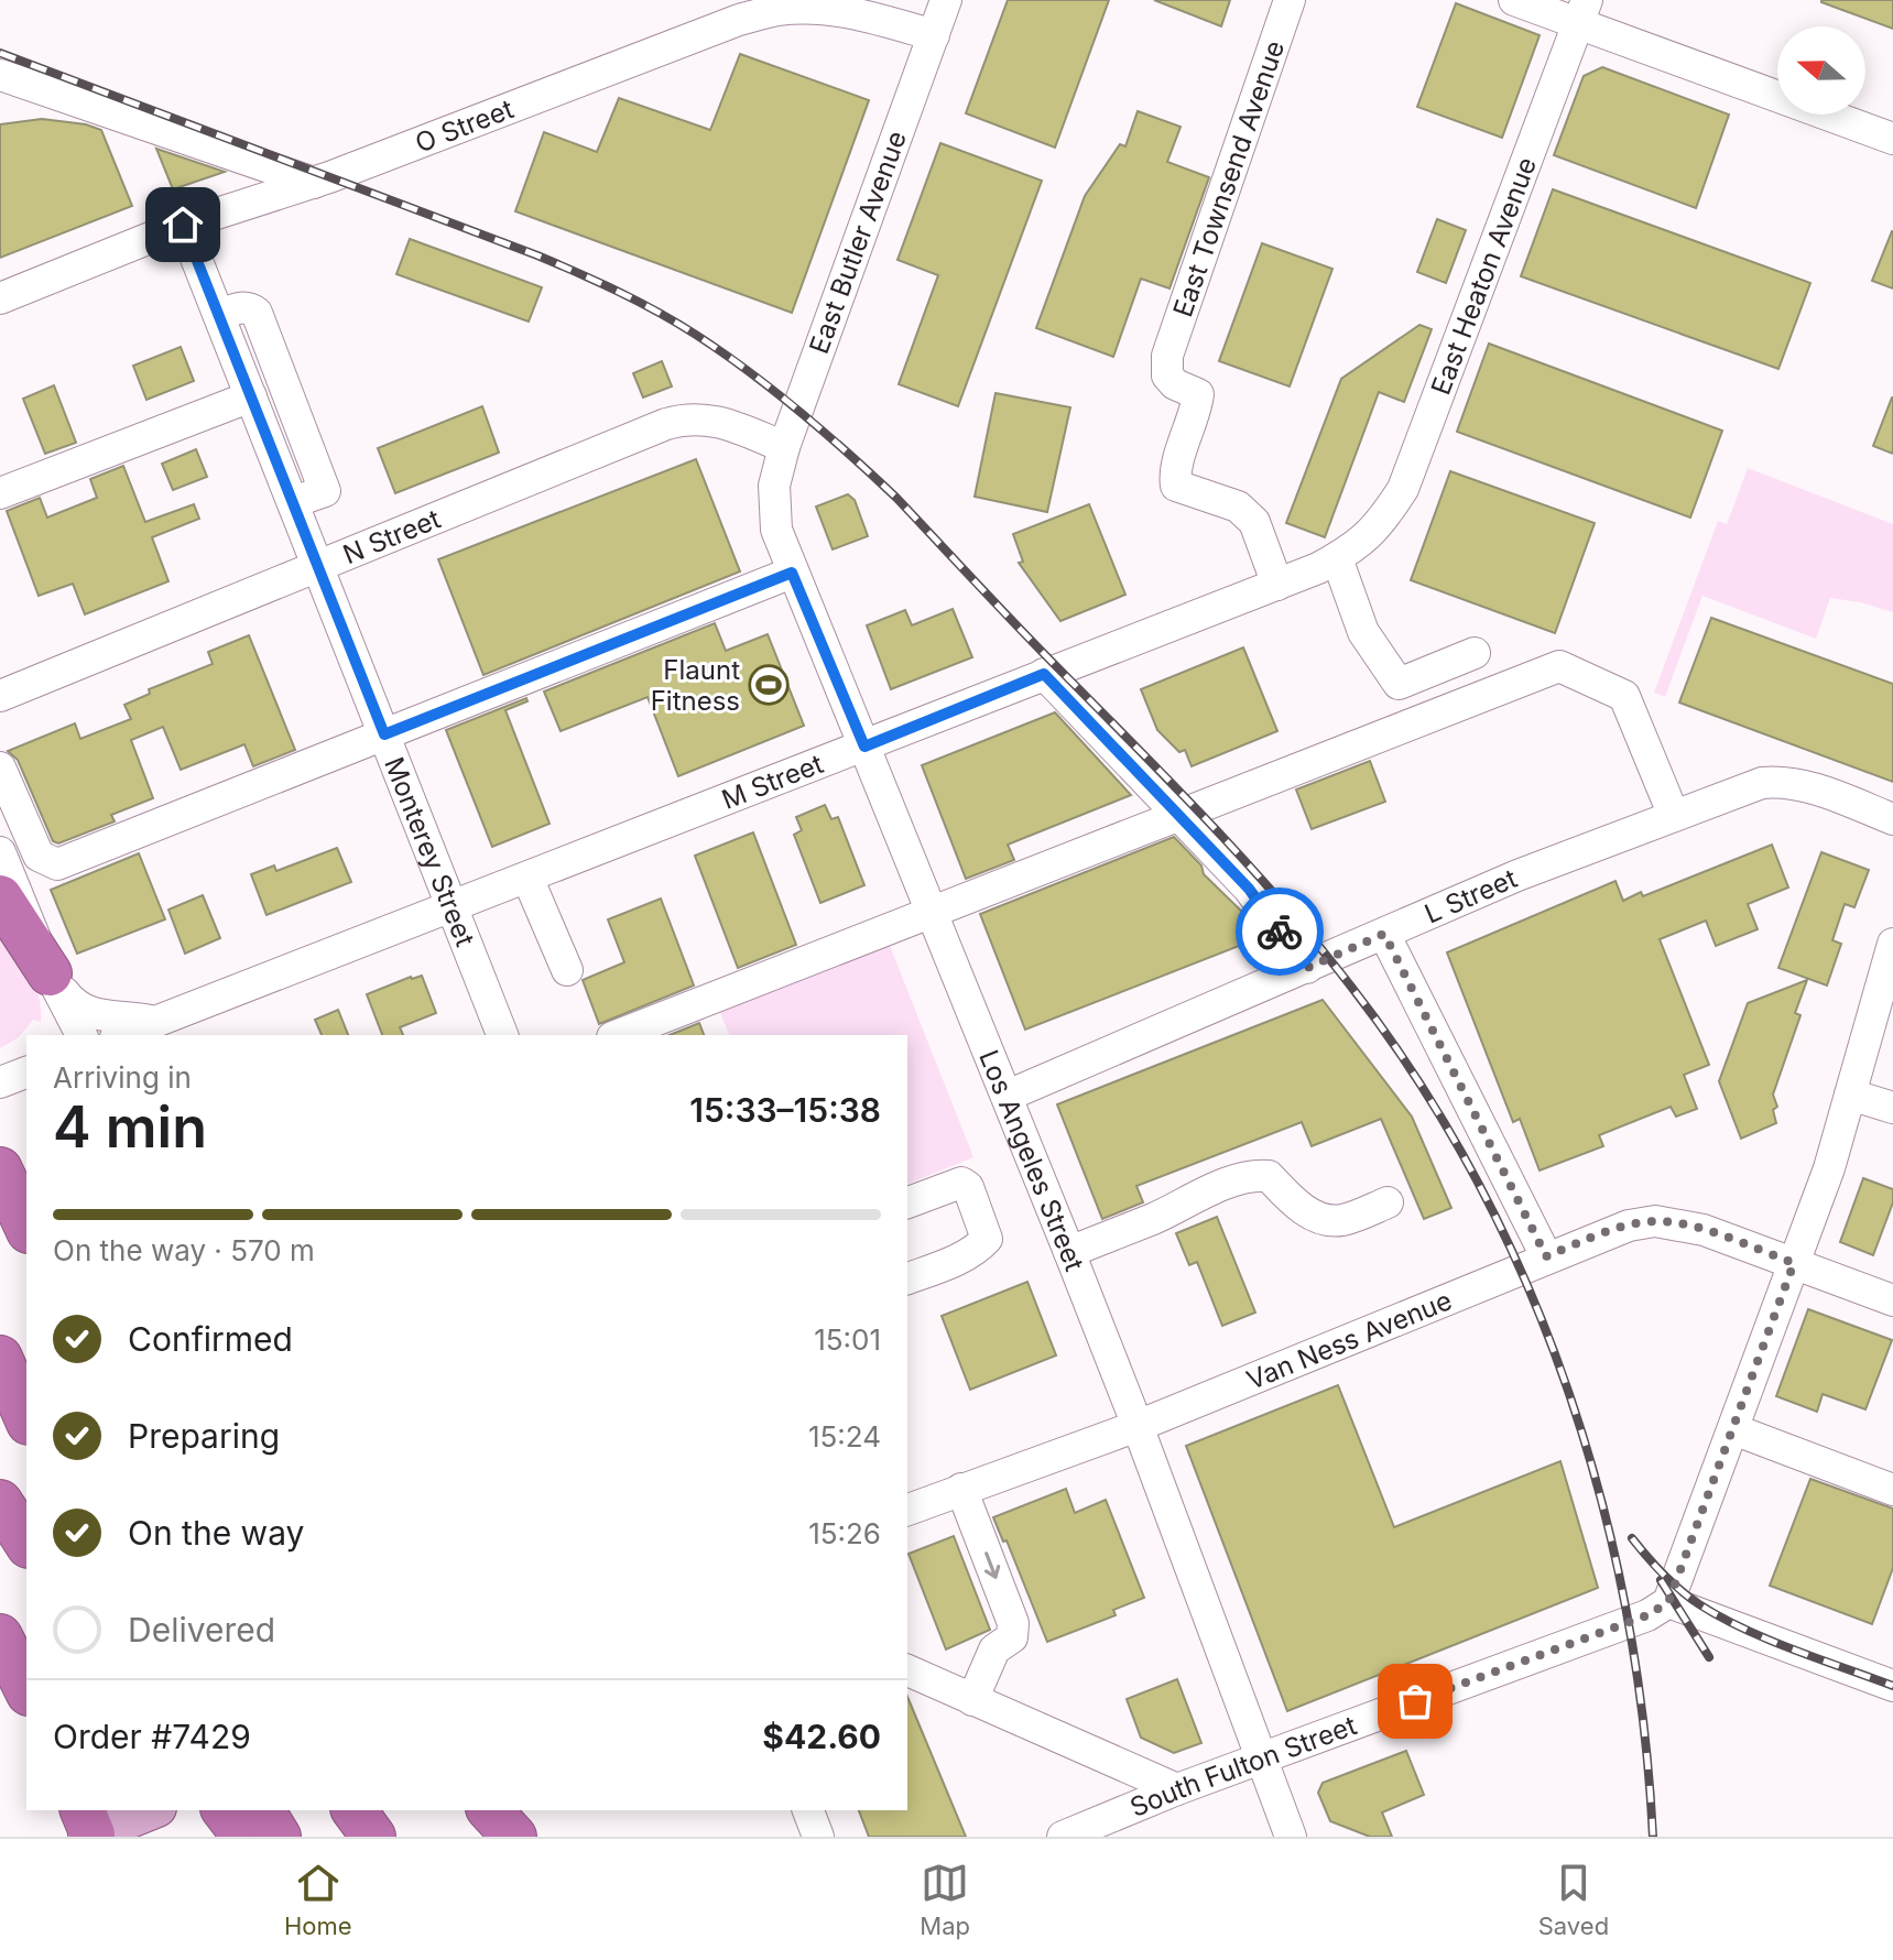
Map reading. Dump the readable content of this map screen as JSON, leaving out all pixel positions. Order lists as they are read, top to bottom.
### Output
{
  "streets": {
    "street": [
      "O Street",
      "East Townsend Avenue",
      "East Butler Avenue",
      "East Heaton Avenue",
      "N Street",
      "M Street",
      "Monterey Street",
      "L Street",
      "Los Angeles Street",
      "Van Ness Avenue",
      "South Fulton Street"
    ]
  },
  "crossings": [
    ["O Street", "East Butler Avenue"],
    ["O Street", "Monterey Street"],
    ["East Townsend Avenue", "M Street"],
    ["East Butler Avenue", "N Street"],
    ["East Butler Avenue", "Los Angeles Street"],
    ["East Heaton Avenue", "M Street"],
    ["N Street", "Monterey Street"],
    ["M Street", "Monterey Street"],
    ["M Street", "Los Angeles Street"],
    ["L Street", "Los Angeles Street"],
    ["Los Angeles Street", "Van Ness Avenue"],
    ["Los Angeles Street", "South Fulton Street"]
  ],
  "places": {
    "sports": ["Flaunt Fitness"]
  },
  "north": "left",
  "page": {
    "heading": ["4 min", "Arriving in", "15:33–15:38"],
    "panel": ["Order #7429", "$42.60"],
    "bar": "On the way · 570 m",
    "list": [
      ["Confirmed", "15:01"],
      ["Preparing", "15:24"],
      ["On the way", "15:26"],
      "Delivered"
    ],
    "tabs": ["Home", "Map", "Saved"]
  }
}
